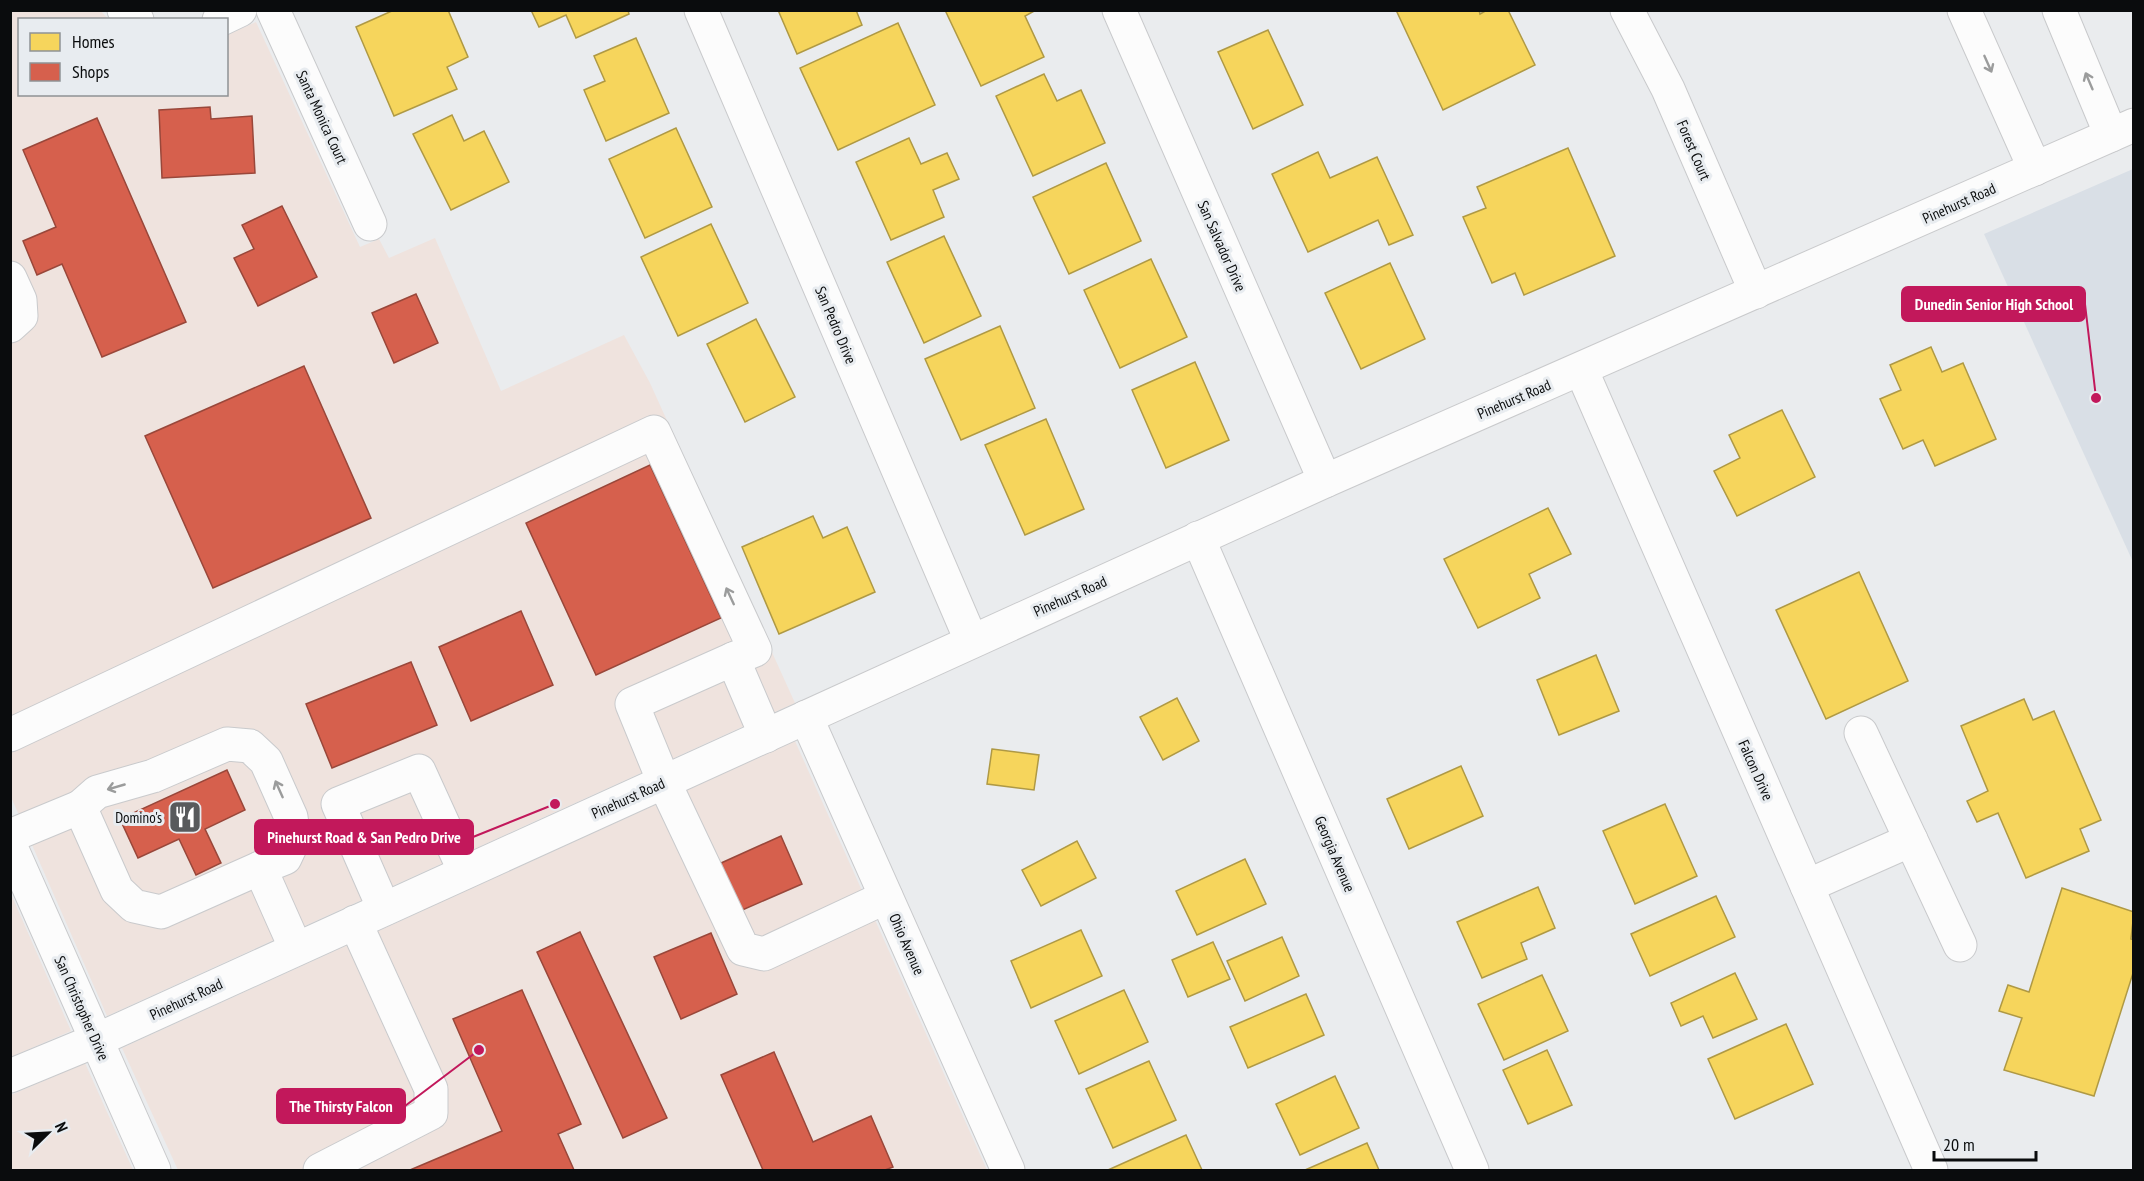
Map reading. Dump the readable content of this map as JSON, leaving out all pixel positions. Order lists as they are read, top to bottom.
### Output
{
  "streets": {
    "street": [
      "Santa Monica Court",
      "Forest Court",
      "Pinehurst Road",
      "San Salvador Drive",
      "San Pedro Drive",
      "Falcon Drive",
      "Georgia Avenue",
      "Ohio Avenue",
      "San Christopher Drive"
    ]
  },
  "crossings": [
    ["Forest Court", "Pinehurst Road"],
    ["Pinehurst Road", "San Salvador Drive"],
    ["Pinehurst Road", "San Pedro Drive"],
    ["Pinehurst Road", "Falcon Drive"],
    ["Pinehurst Road", "Georgia Avenue"],
    ["Pinehurst Road", "Ohio Avenue"],
    ["Pinehurst Road", "San Christopher Drive"]
  ],
  "places": {
    "other": ["Dunedin Senior High School", "Pinehurst Road & San Pedro Drive", "The Thirsty Falcon"],
    "restaurant": ["Domino's"]
  },
  "legend": ["Homes", "Shops"],
  "scale_bar": "20 m",
  "north": "top right"
}
